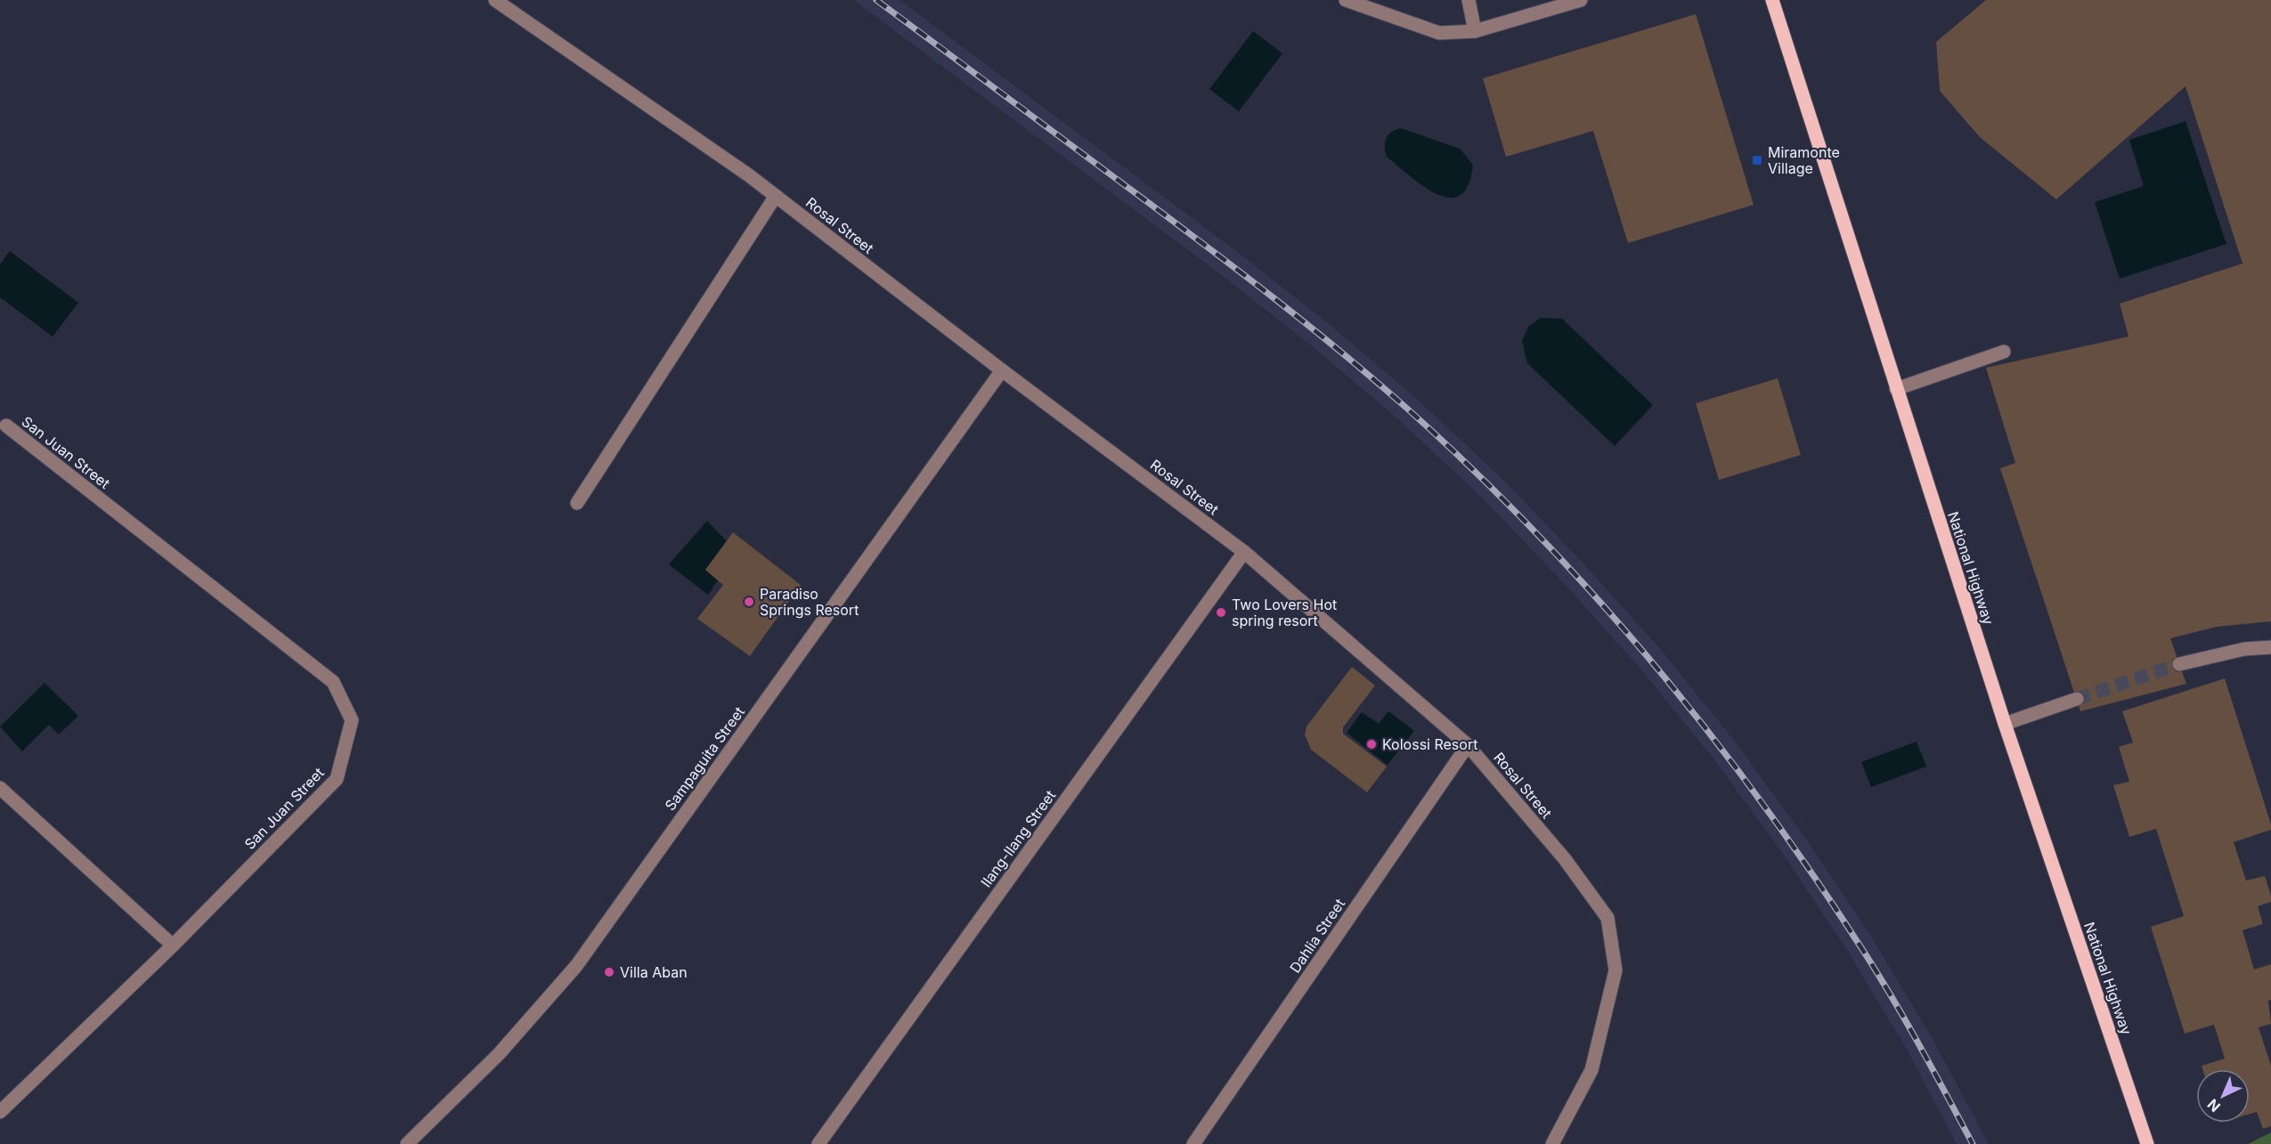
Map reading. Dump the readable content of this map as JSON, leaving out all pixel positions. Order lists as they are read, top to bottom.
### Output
{
  "streets": {
    "main road": ["National Highway"],
    "street": [
      "Rosal Street",
      "San Juan Street",
      "Sampaguita Street",
      "Ilang-Ilang Street",
      "Dahlia Street"
    ]
  },
  "crossings": [
    ["Rosal Street", "Sampaguita Street"],
    ["Rosal Street", "Ilang-Ilang Street"],
    ["Rosal Street", "Dahlia Street"]
  ],
  "places": {
    "transit": ["Miramonte Village"],
    "other": [
      "Paradiso Springs Resort",
      "Two Lovers Hot spring resort",
      "Kolossi Resort",
      "Villa Aban"
    ]
  },
  "north": "bottom left"
}
